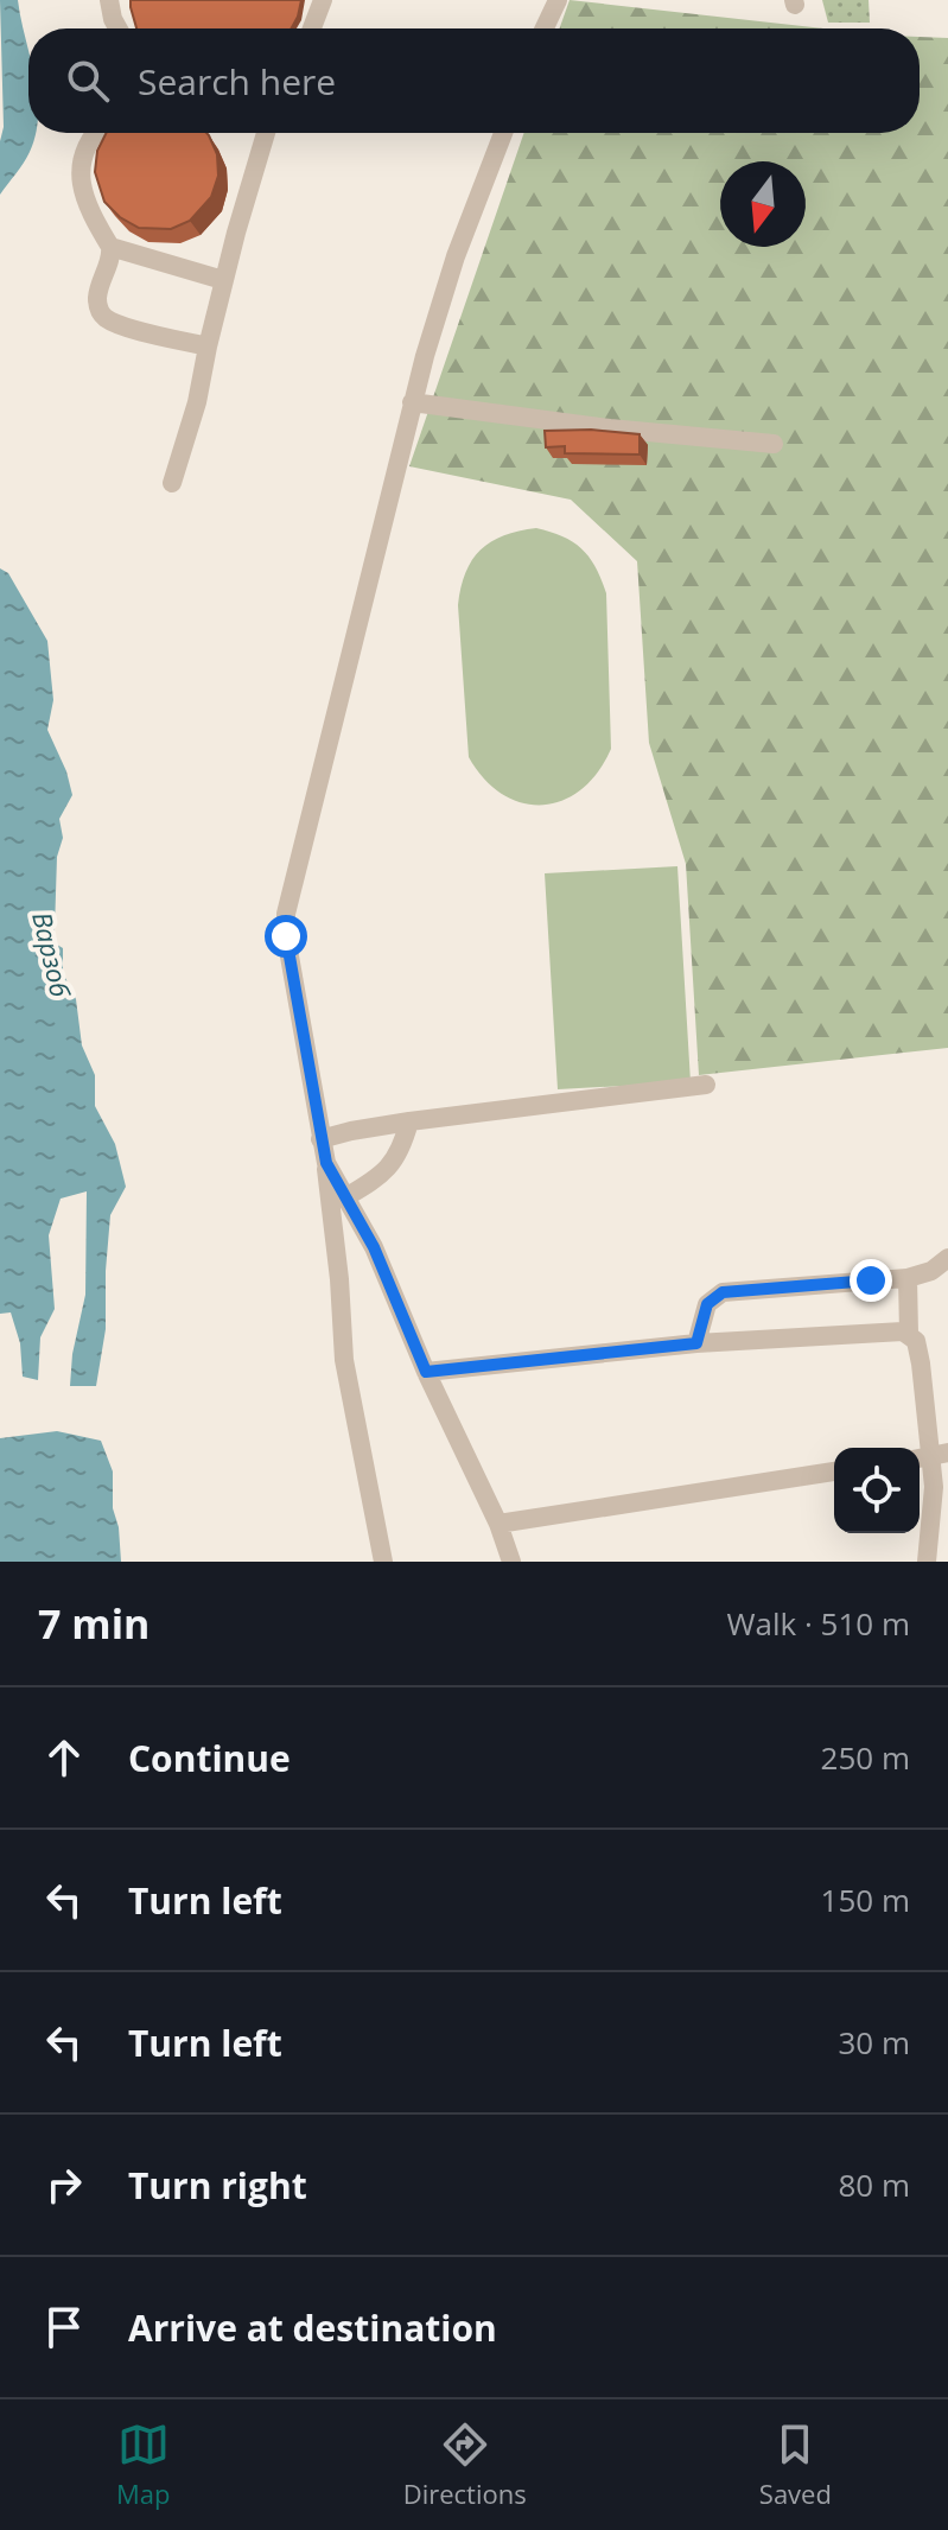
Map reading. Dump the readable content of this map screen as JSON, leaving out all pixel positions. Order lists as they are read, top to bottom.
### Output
{
  "water": ["Варзоб"],
  "north": "bottom",
  "page": {
    "search": "Search here",
    "heading": ["7 min", "Walk · 510 m"],
    "list": [
      ["Continue", "250 m"],
      ["Turn left", "150 m"],
      ["Turn left", "30 m"],
      ["Turn right", "80 m"],
      "Arrive at destination"
    ],
    "nav": ["Map", "Directions", "Saved"]
  }
}
